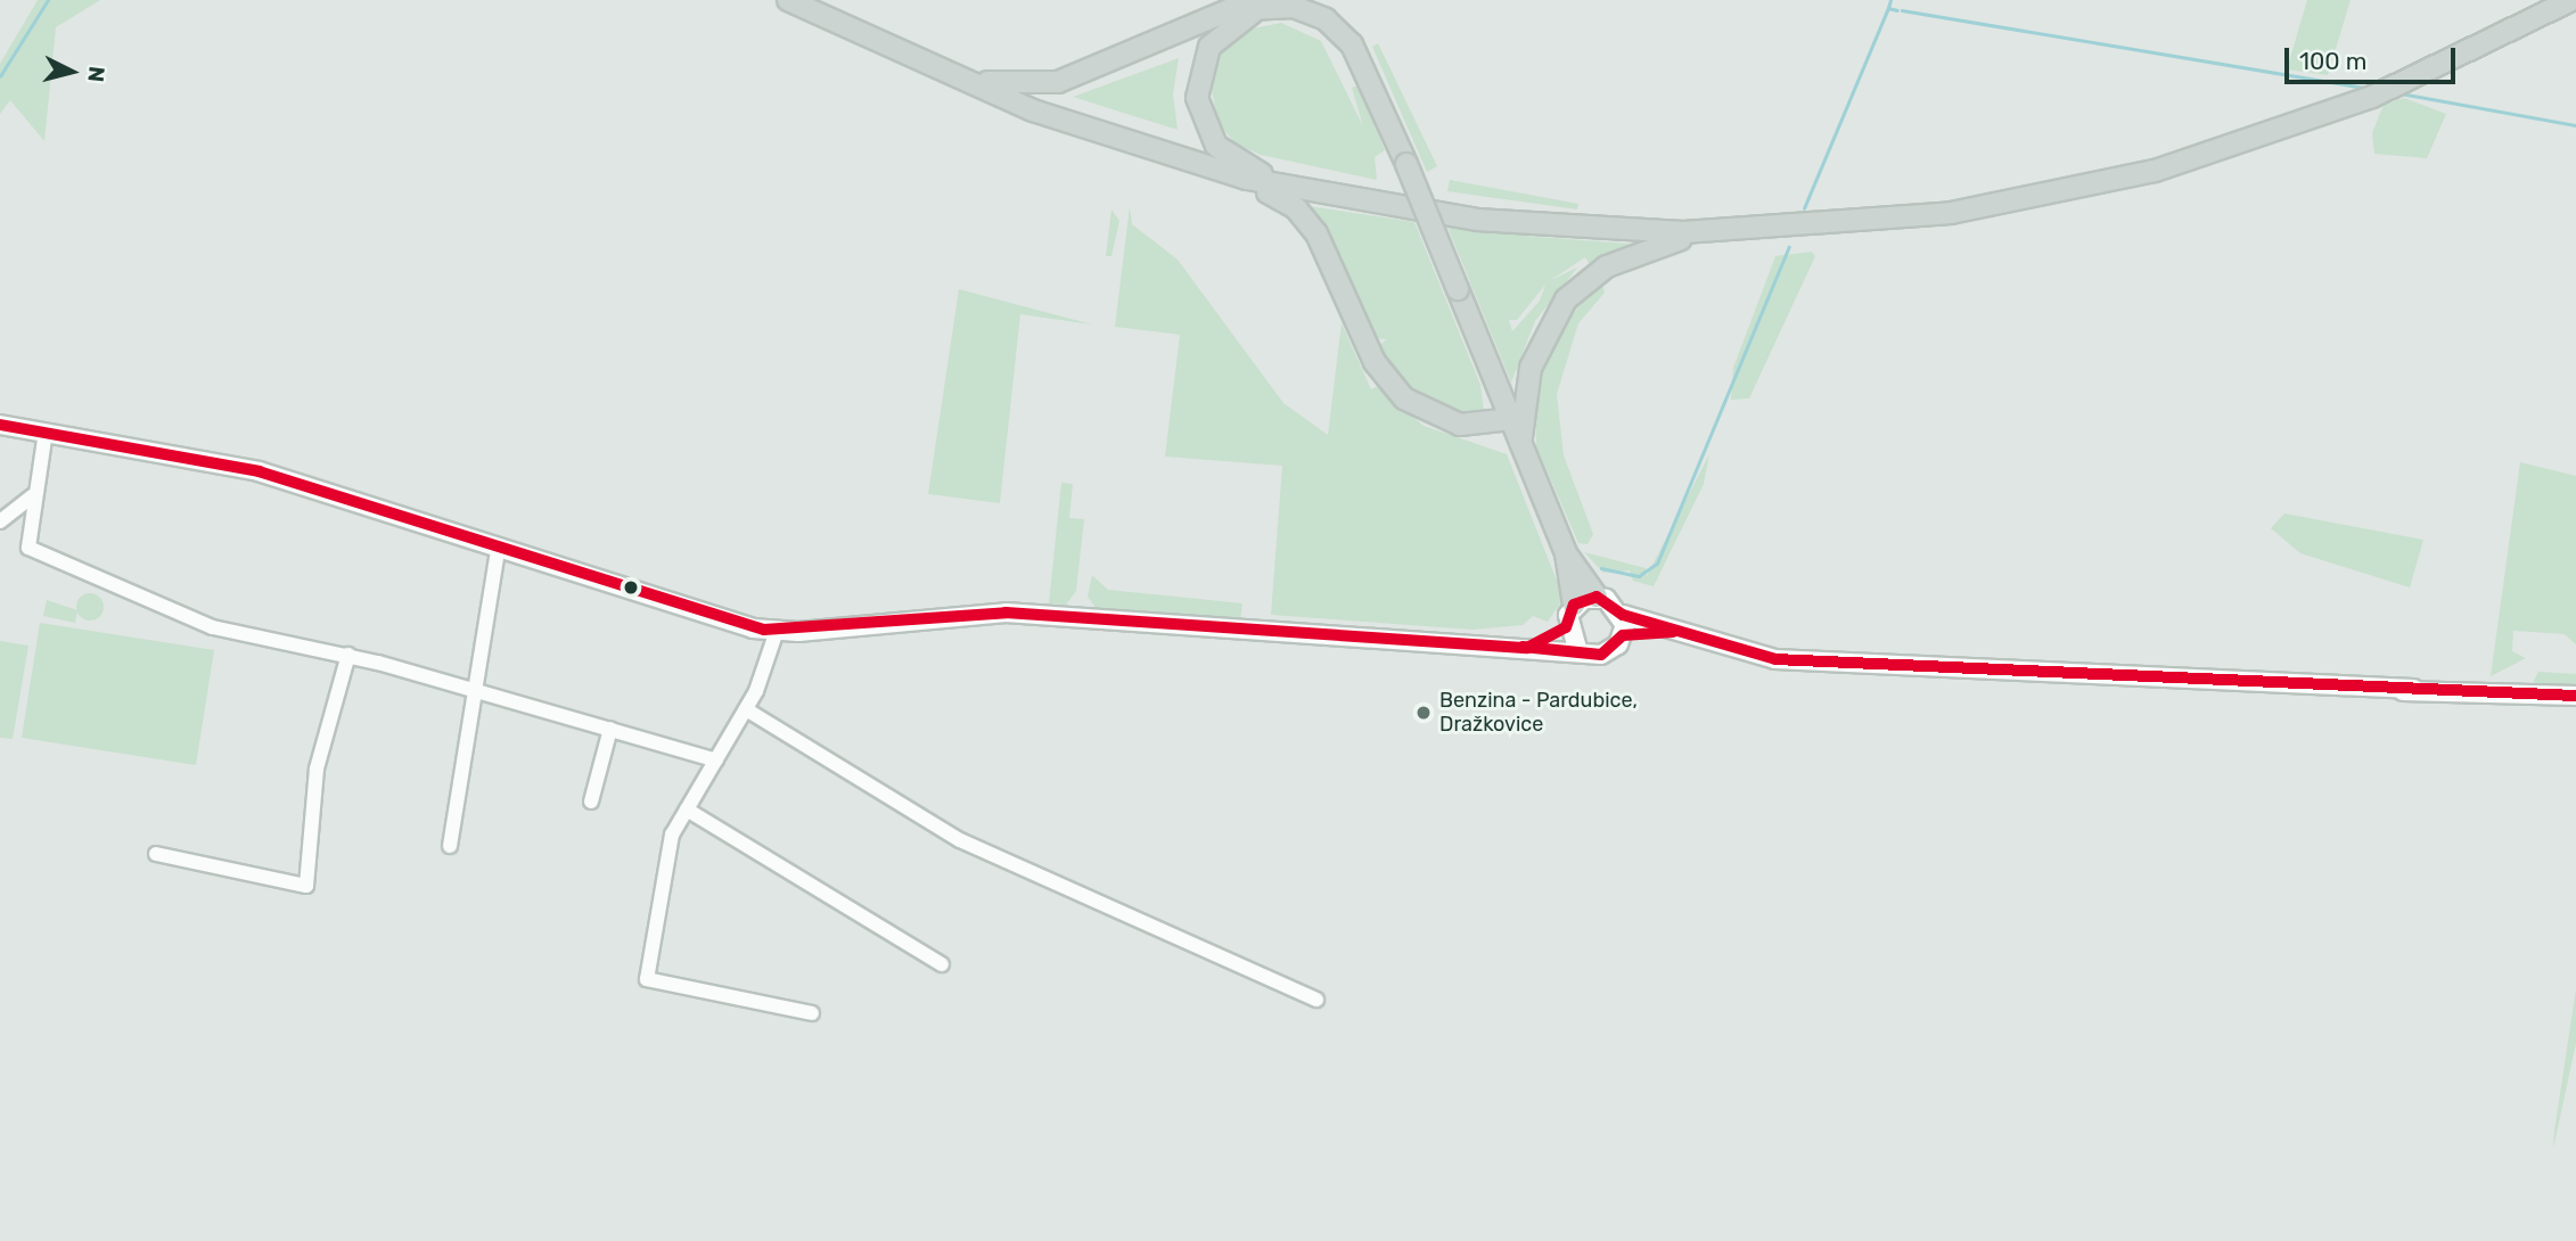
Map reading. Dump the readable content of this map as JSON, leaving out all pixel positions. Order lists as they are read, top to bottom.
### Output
{
  "places": ["Benzina - Pardubice, Dražkovice"],
  "scale_bar": "100 m",
  "north": "right"
}
